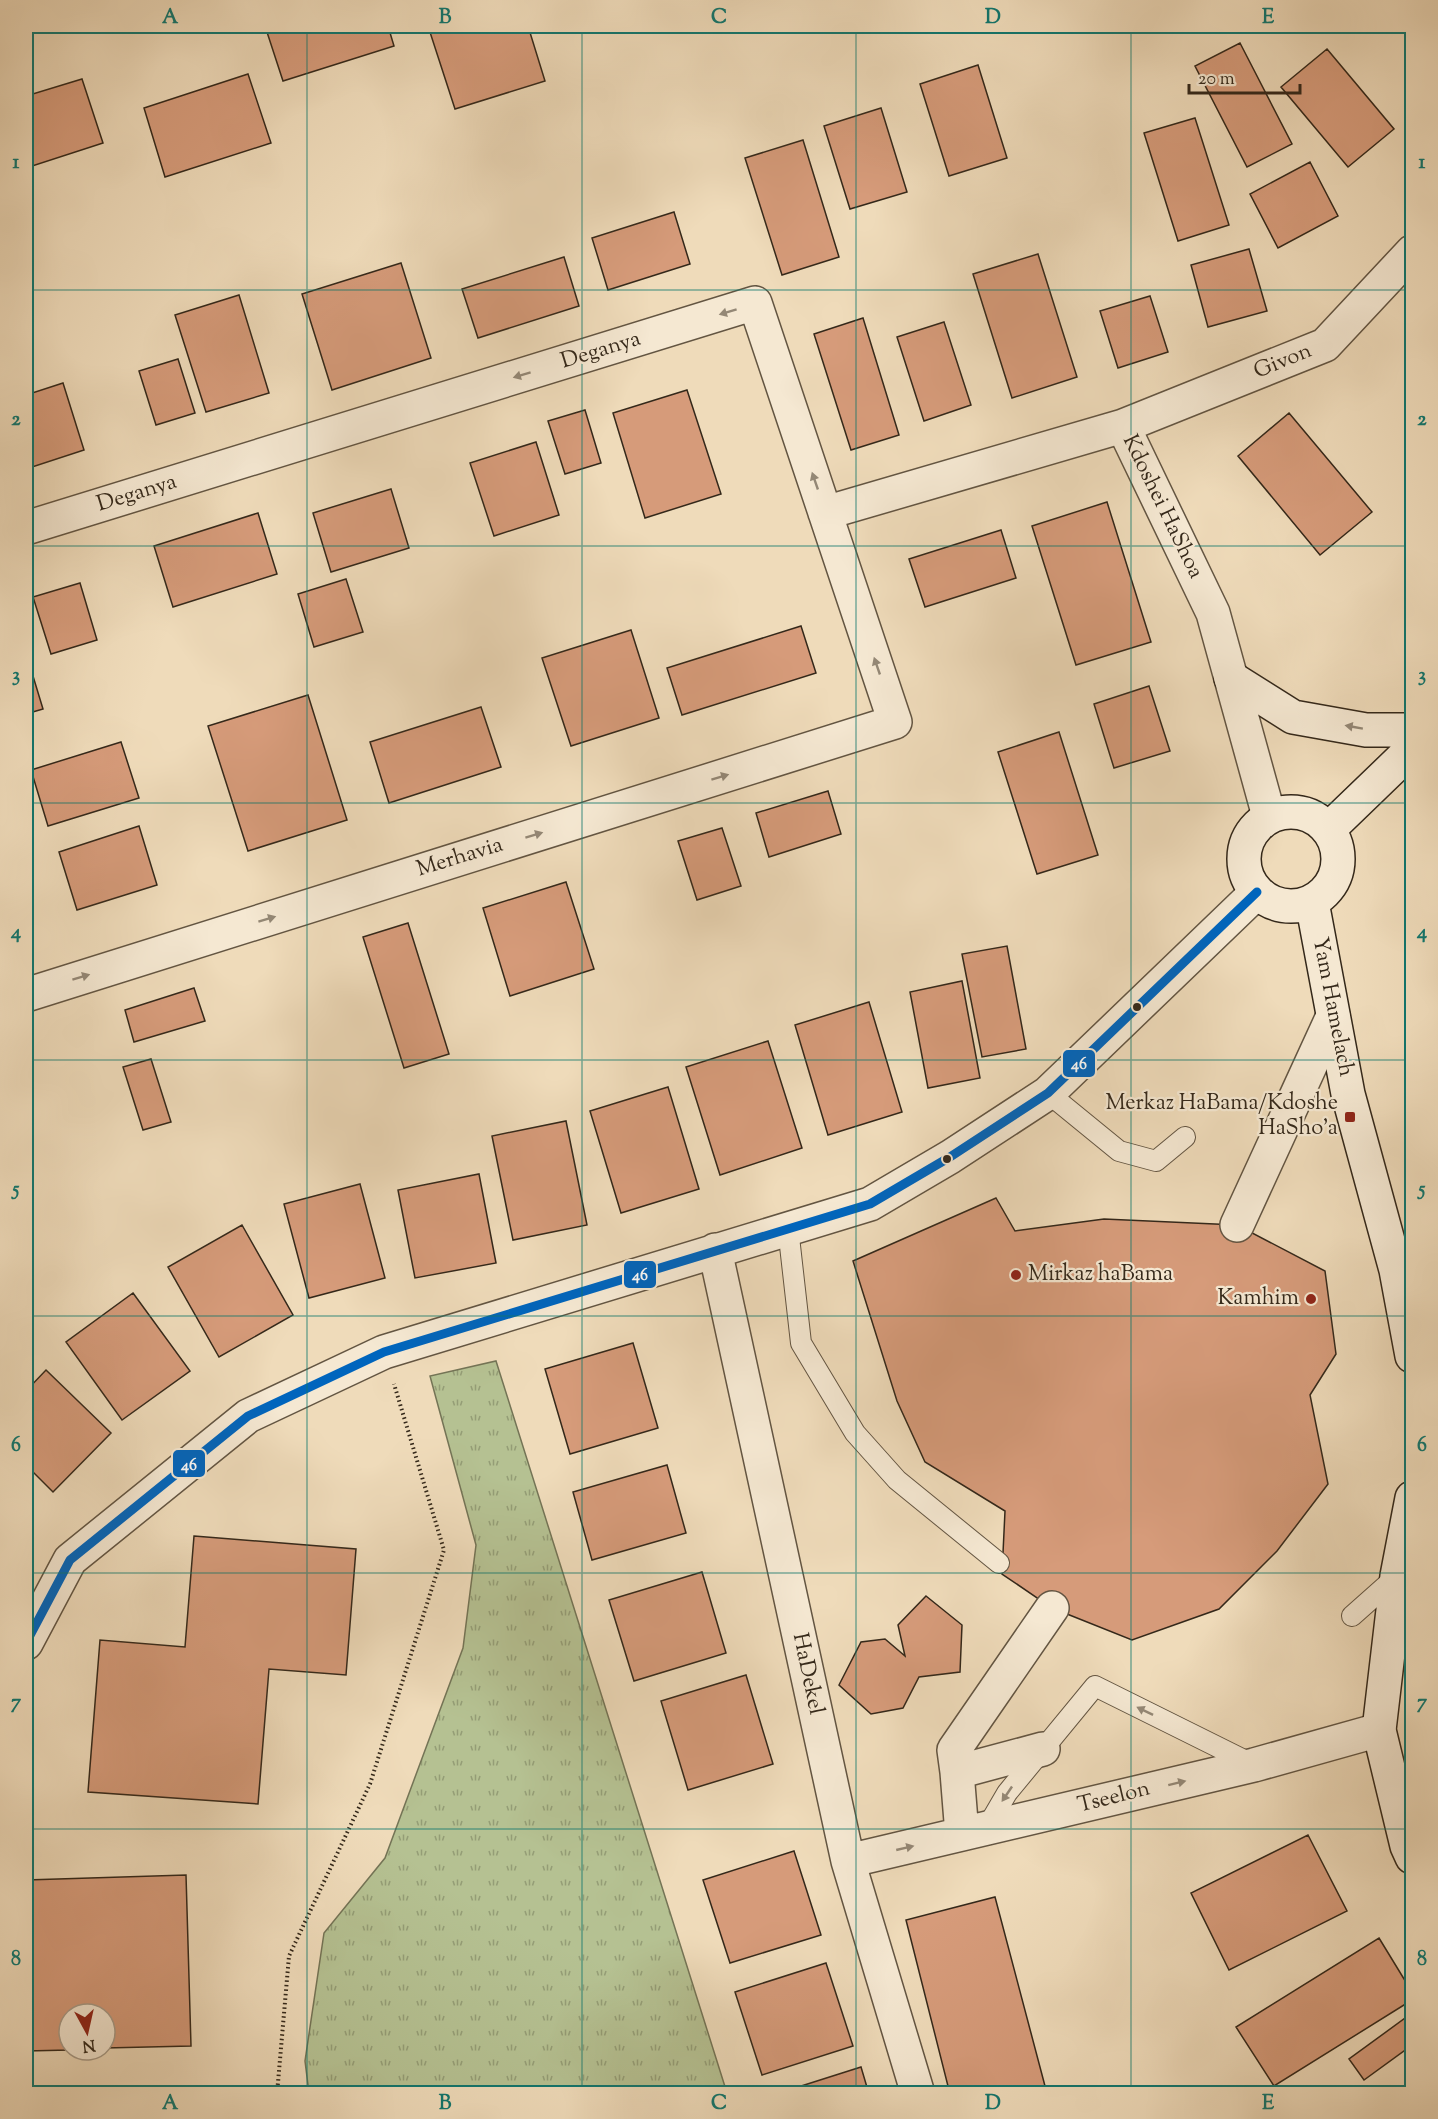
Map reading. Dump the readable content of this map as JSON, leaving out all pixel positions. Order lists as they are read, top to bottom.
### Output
{
  "streets": {
    "street": [
      "Deganya",
      "Givon",
      "Kdoshei HaShoa",
      "Merhavia",
      "Yam Hamelach",
      "HaDekel",
      "Tseelon"
    ]
  },
  "crossings": [
    ["Deganya", "Kdoshei HaShoa"],
    ["Deganya", "Merhavia"],
    ["Givon", "Kdoshei HaShoa"],
    ["Kdoshei HaShoa", "Yam Hamelach"],
    ["HaDekel", "Tseelon"]
  ],
  "one_way": ["Merhavia", "Tseelon"],
  "places": {
    "transit": ["Merkaz HaBama/Kdoshe HaSho'a"],
    "other": ["Mirkaz haBama", "Kamhim"]
  },
  "lines": ["transit line 46"],
  "scale_bar": "20 m",
  "north": "bottom",
  "grid": {
    "columns": [
      "A",
      "B",
      "C",
      "D",
      "E"
    ],
    "rows": [
      "1",
      "2",
      "3",
      "4",
      "5",
      "6",
      "7",
      "8"
    ]
  }
}
